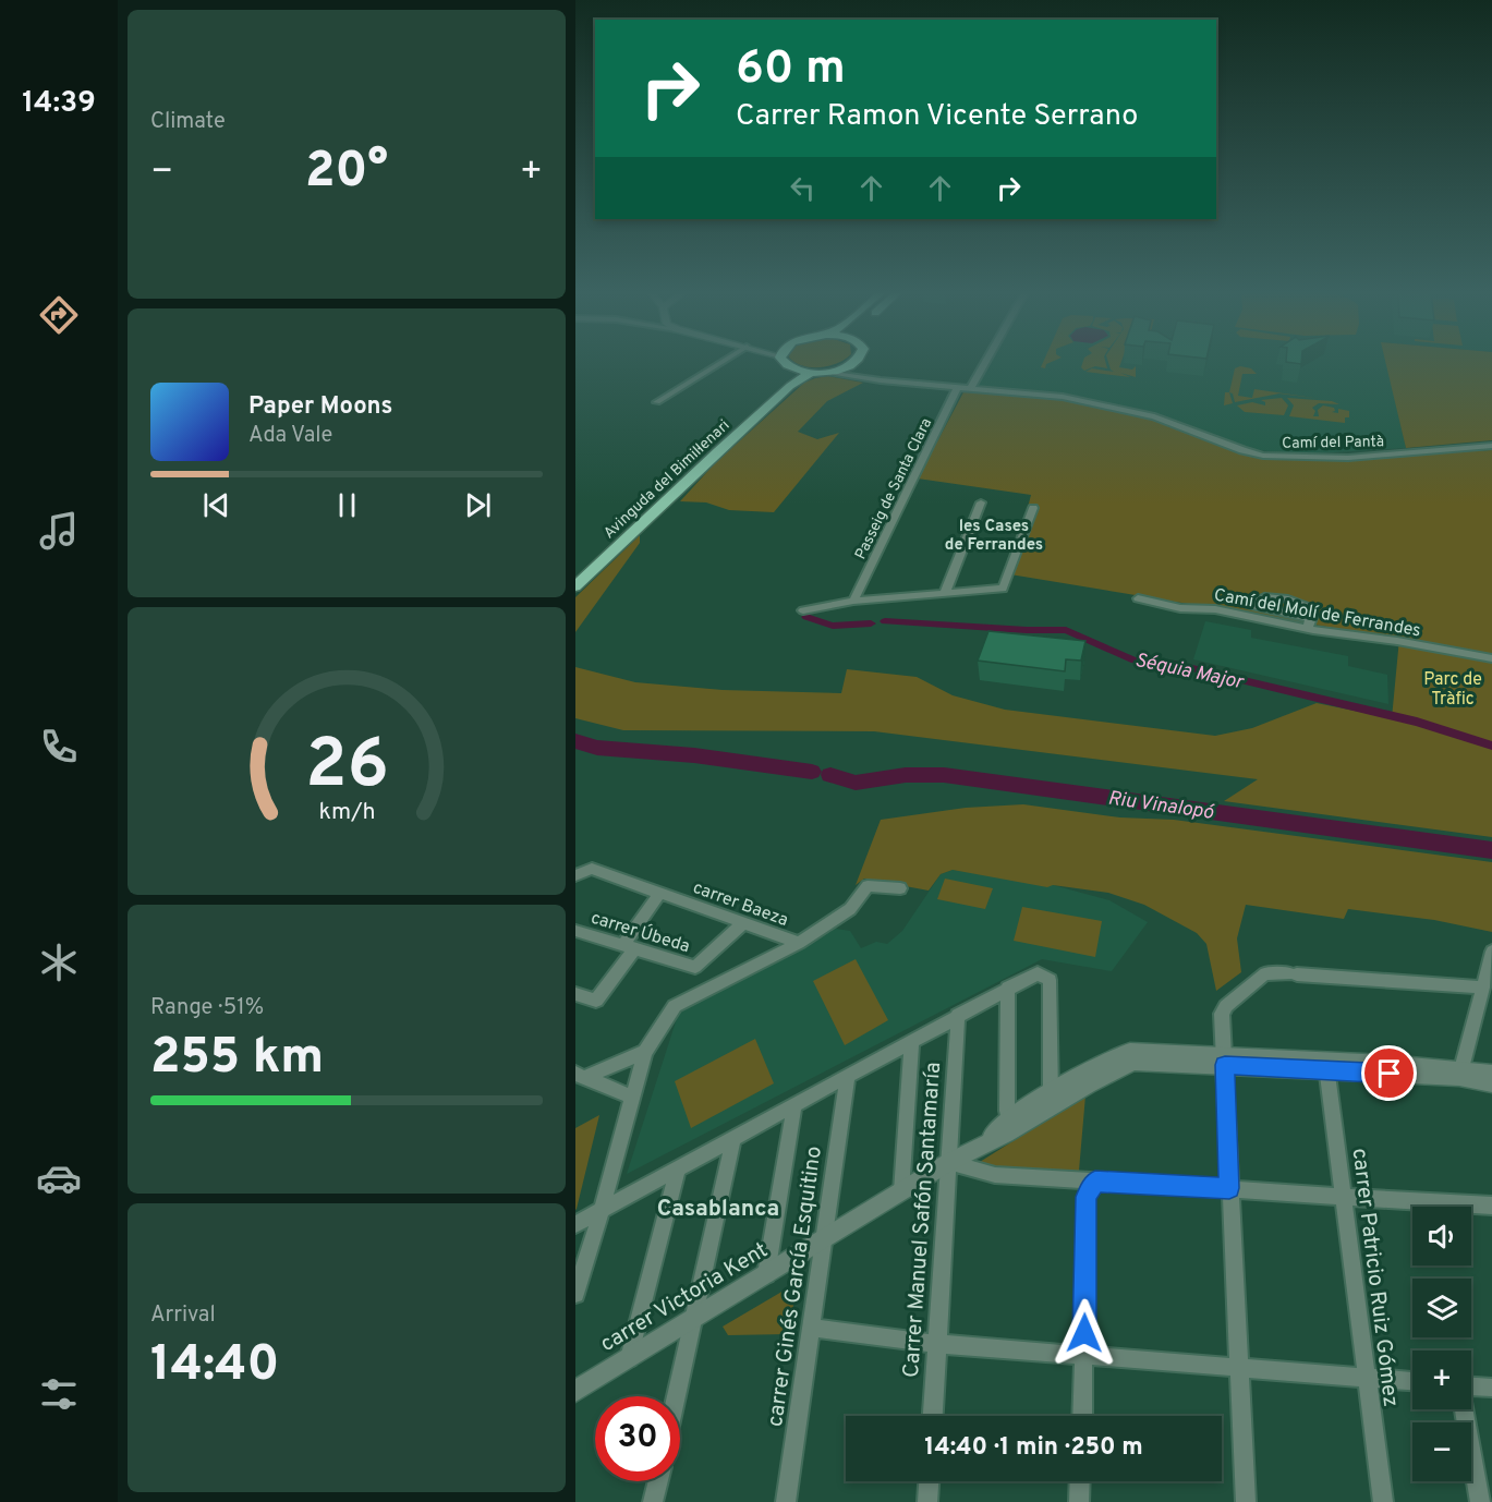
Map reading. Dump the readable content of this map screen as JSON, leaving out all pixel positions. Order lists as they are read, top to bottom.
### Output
{
  "streets": {
    "main road": ["Avinguda del Bimil·lenari"],
    "street": [
      "Camí del Pantà",
      "Passeig de Santa Clara",
      "Camí del Molí de Ferrandes",
      "carrer Baeza",
      "carrer Úbeda",
      "Carrer Manuel Safón Santamaría",
      "carrer Patricio Ruiz Gómez",
      "carrer Ginés García Esquitino",
      "carrer Victoria Kent"
    ]
  },
  "crossings": [
    ["Camí del Pantà", "Passeig de Santa Clara"],
    ["carrer Baeza", "carrer Úbeda"],
    ["Carrer Manuel Safón Santamaría", "carrer Victoria Kent"],
    ["carrer Ginés García Esquitino", "carrer Victoria Kent"]
  ],
  "districts": ["les Cases de Ferrandes", "Casablanca"],
  "water": ["Séquia Major", "Riu Vinalopó"],
  "parks": ["Parc de Tràfic"],
  "page": {
    "tabs": "14:39",
    "tile": [
      "Climate",
      ["Range · 51%", "255 km"],
      ["Arrival", "14:40"]
    ],
    "turn": ["60 m", "Carrer Ramon Vicente Serrano"],
    "heat": ["−", "20°", "+"],
    "song": ["Paper Moons", "Ada Vale"],
    "map_buttons": ["+", "−"],
    "limit": "30",
    "trip": "14:40 · 1 min · 250 m",
    "gauge": ["26", "km/h"]
  }
}
